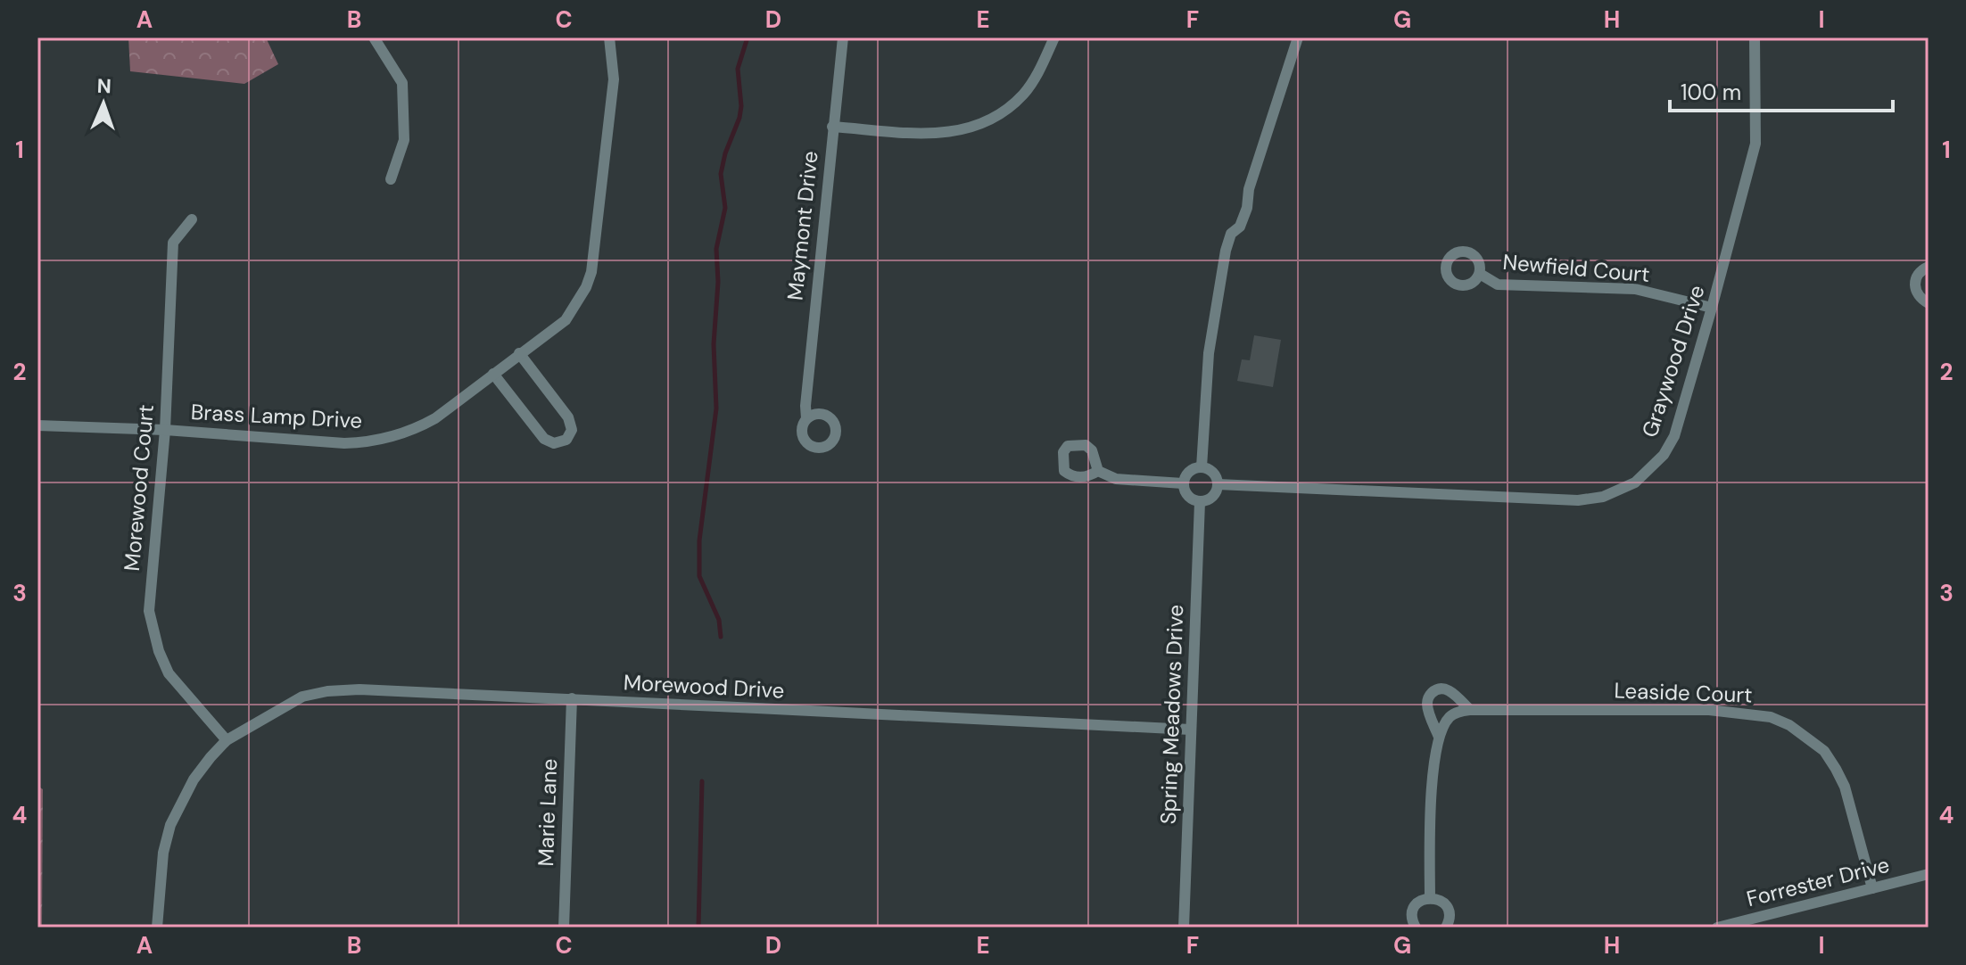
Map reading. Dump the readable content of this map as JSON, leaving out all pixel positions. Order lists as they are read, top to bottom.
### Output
{
  "streets": {
    "street": [
      "Maymont Drive",
      "Newfield Court",
      "Graywood Drive",
      "Brass Lamp Drive",
      "Morewood Court",
      "Morewood Drive",
      "Leaside Court",
      "Spring Meadows Drive",
      "Marie Lane",
      "Forrester Drive"
    ]
  },
  "crossings": [
    ["Newfield Court", "Graywood Drive"],
    ["Graywood Drive", "Spring Meadows Drive"],
    ["Brass Lamp Drive", "Morewood Court"],
    ["Morewood Court", "Morewood Drive"],
    ["Morewood Drive", "Spring Meadows Drive"],
    ["Morewood Drive", "Marie Lane"],
    ["Leaside Court", "Forrester Drive"]
  ],
  "scale_bar": "100 m",
  "north": "top",
  "grid": {
    "columns": [
      "A",
      "B",
      "C",
      "D",
      "E",
      "F",
      "G",
      "H",
      "I"
    ],
    "rows": [
      "1",
      "2",
      "3",
      "4"
    ]
  }
}
